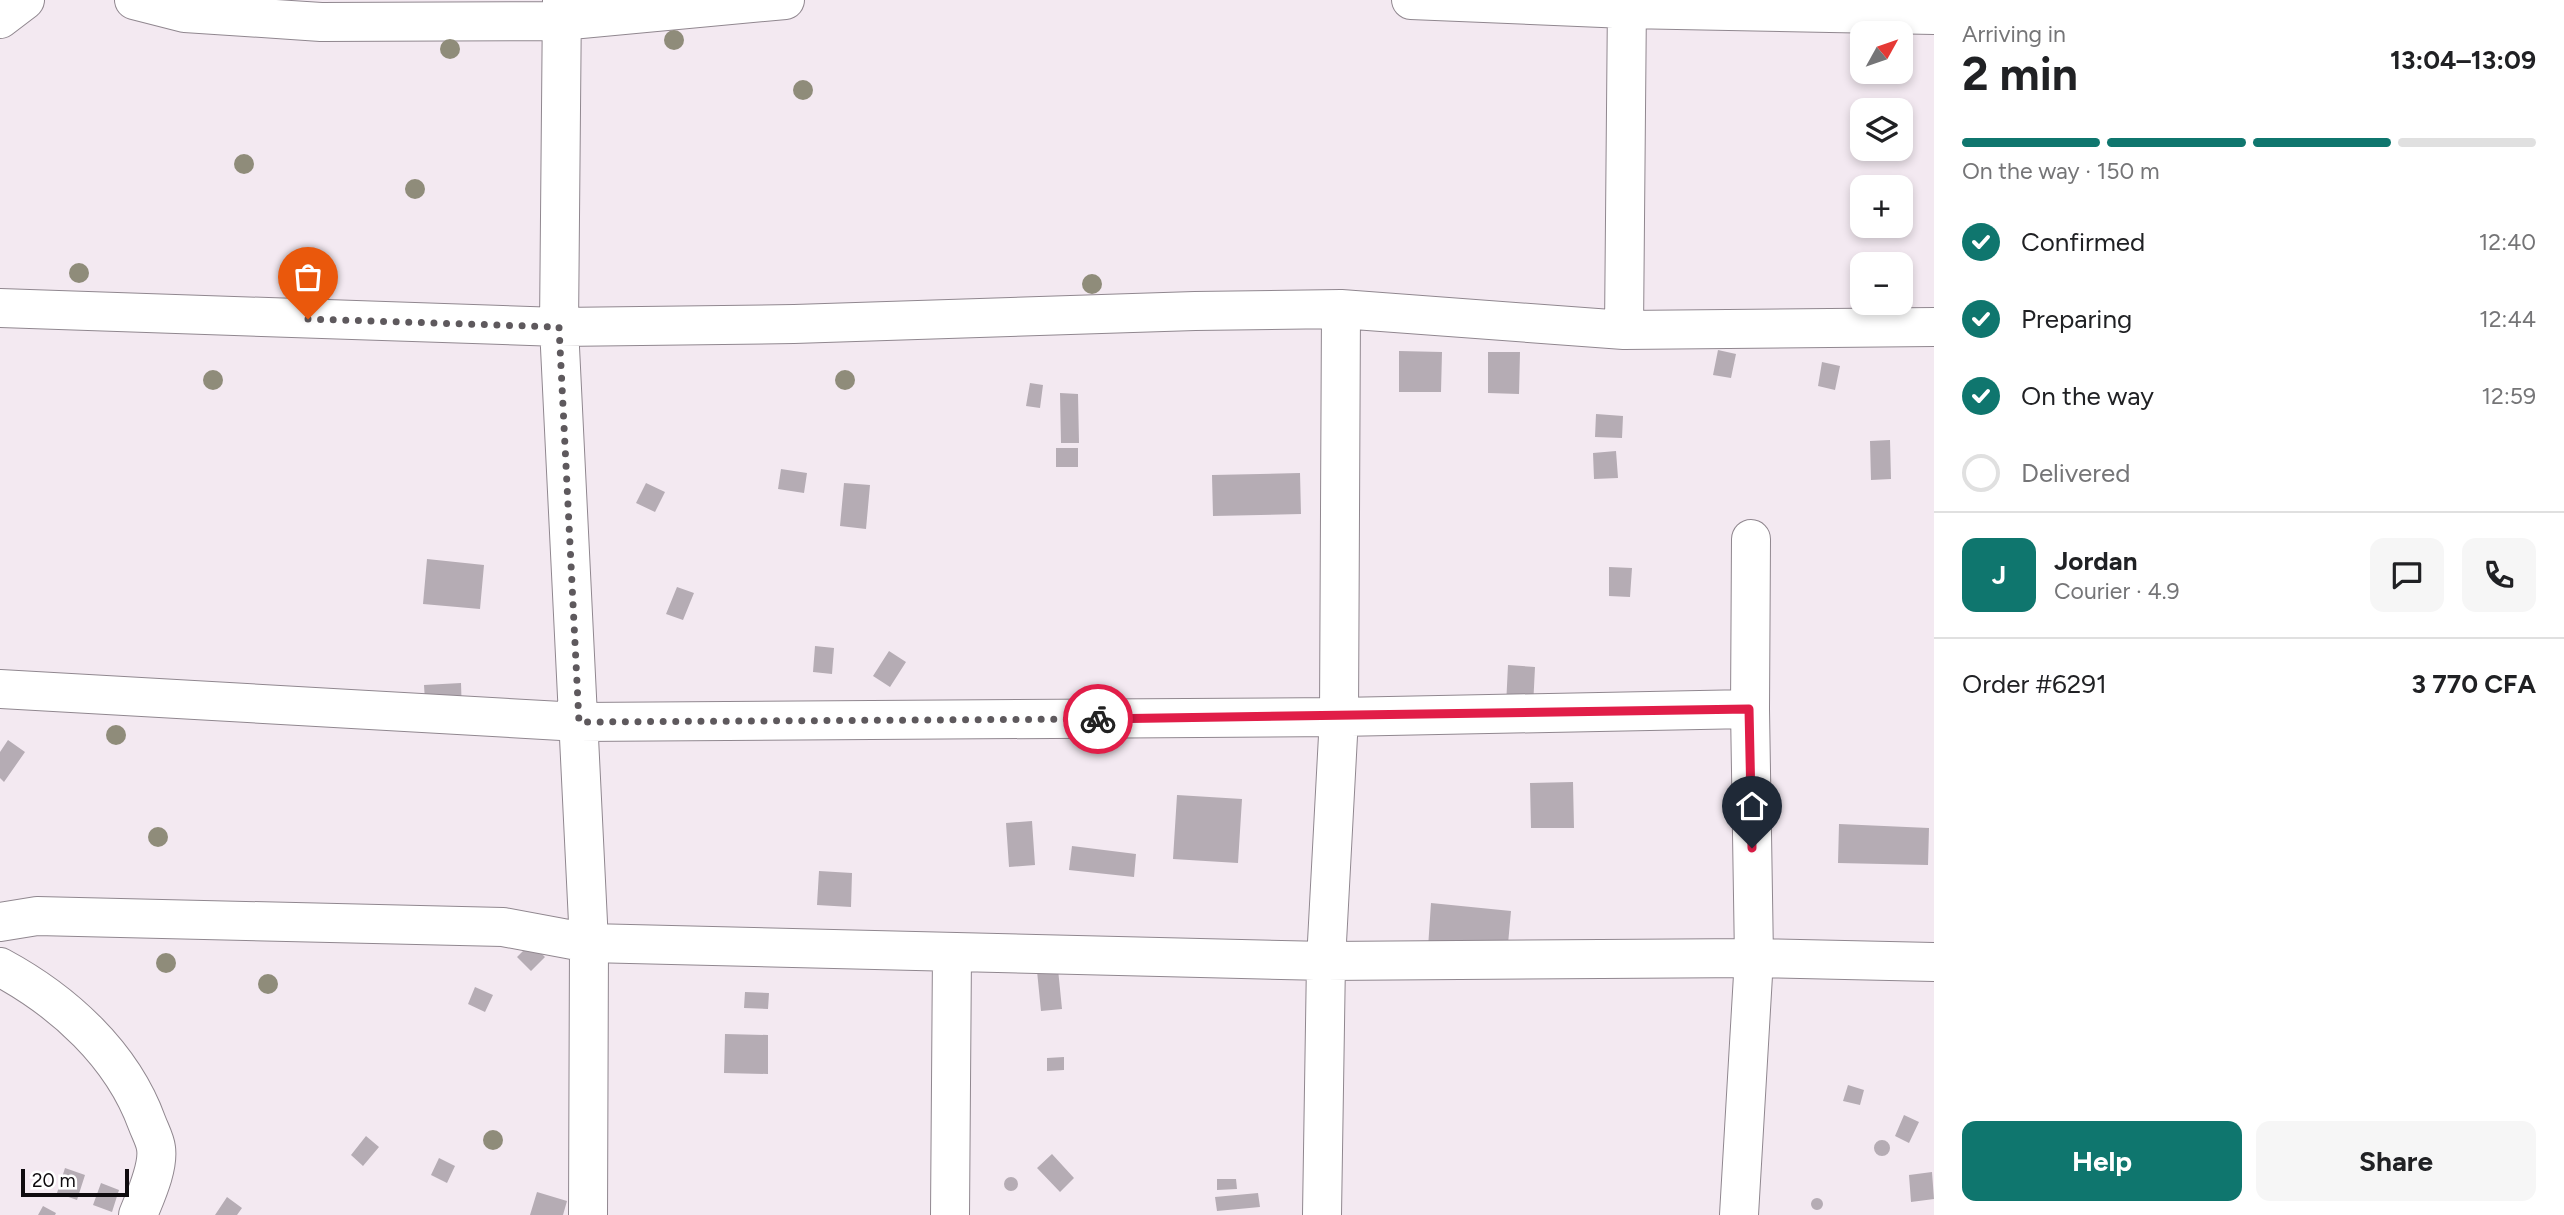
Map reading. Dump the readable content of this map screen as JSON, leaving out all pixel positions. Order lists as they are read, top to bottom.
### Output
{
  "scale_bar": "20 m",
  "north": "top right",
  "page": {
    "heading": ["2 min", "Arriving in", "13:04–13:09"],
    "panel": [
      "Jordan",
      "Courier · 4.9",
      "Order #6291",
      "3 770 CFA"
    ],
    "map_buttons": ["+", "−"],
    "bar": "On the way · 150 m",
    "list": [
      ["Confirmed", "12:40"],
      ["Preparing", "12:44"],
      ["On the way", "12:59"],
      "Delivered"
    ],
    "round": "J",
    "buttons": ["Help", "Share"],
    "scale": "20 m"
  }
}
